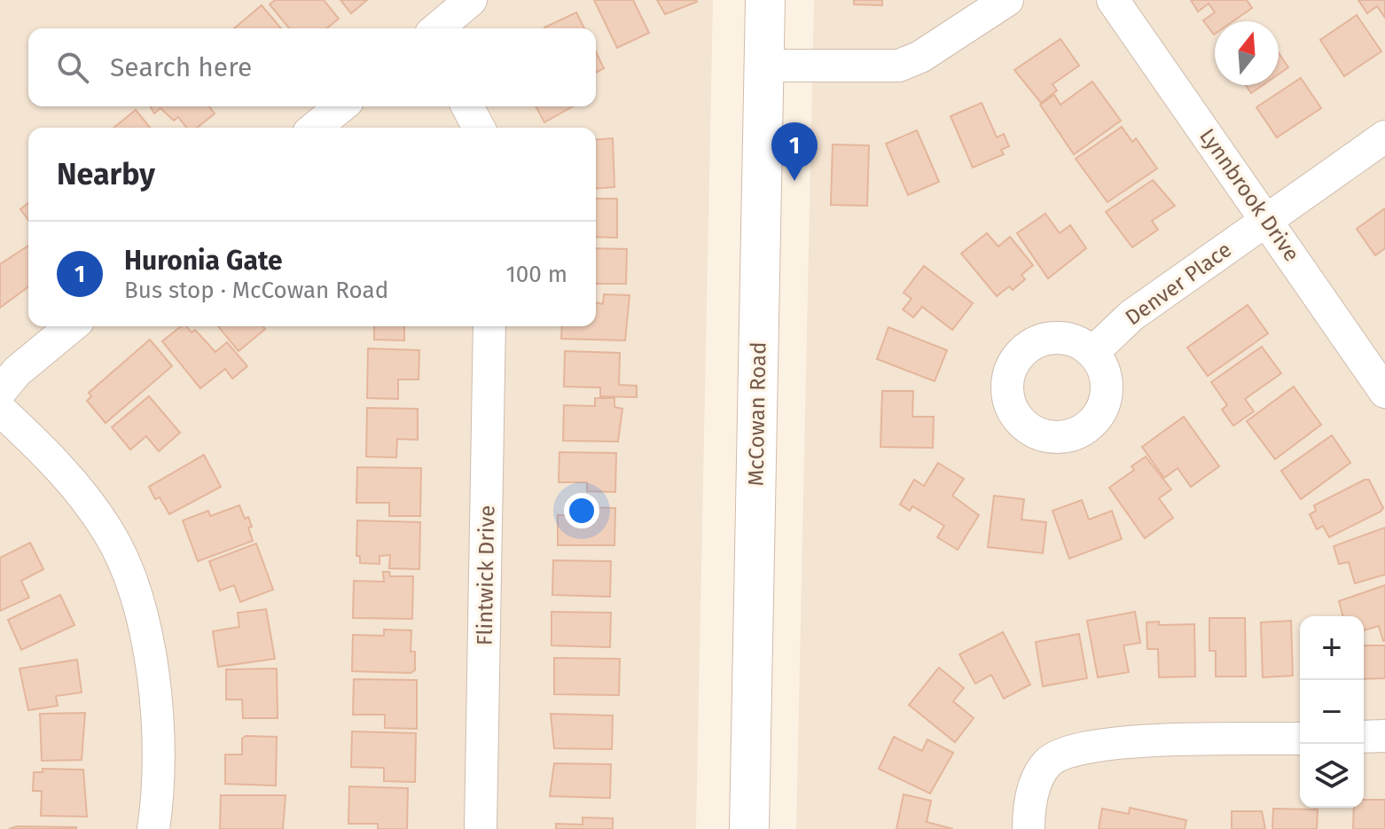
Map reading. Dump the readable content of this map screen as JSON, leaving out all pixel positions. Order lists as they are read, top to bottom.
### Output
{
  "streets": {
    "main road": ["McCowan Road"],
    "street": ["Lynnbrook Drive", "Denver Place", "Flintwick Drive"]
  },
  "crossings": [
    ["Lynnbrook Drive", "Denver Place"]
  ],
  "north": "top",
  "page": {
    "search": "Search here",
    "pins": "1",
    "heading": "Nearby",
    "list": [
      {
        "mark": "1",
        "name": "Huronia Gate",
        "note": "Bus stop · McCowan Road",
        "value": "100 m"
      }
    ],
    "map_buttons": ["+", "−"]
  }
}
